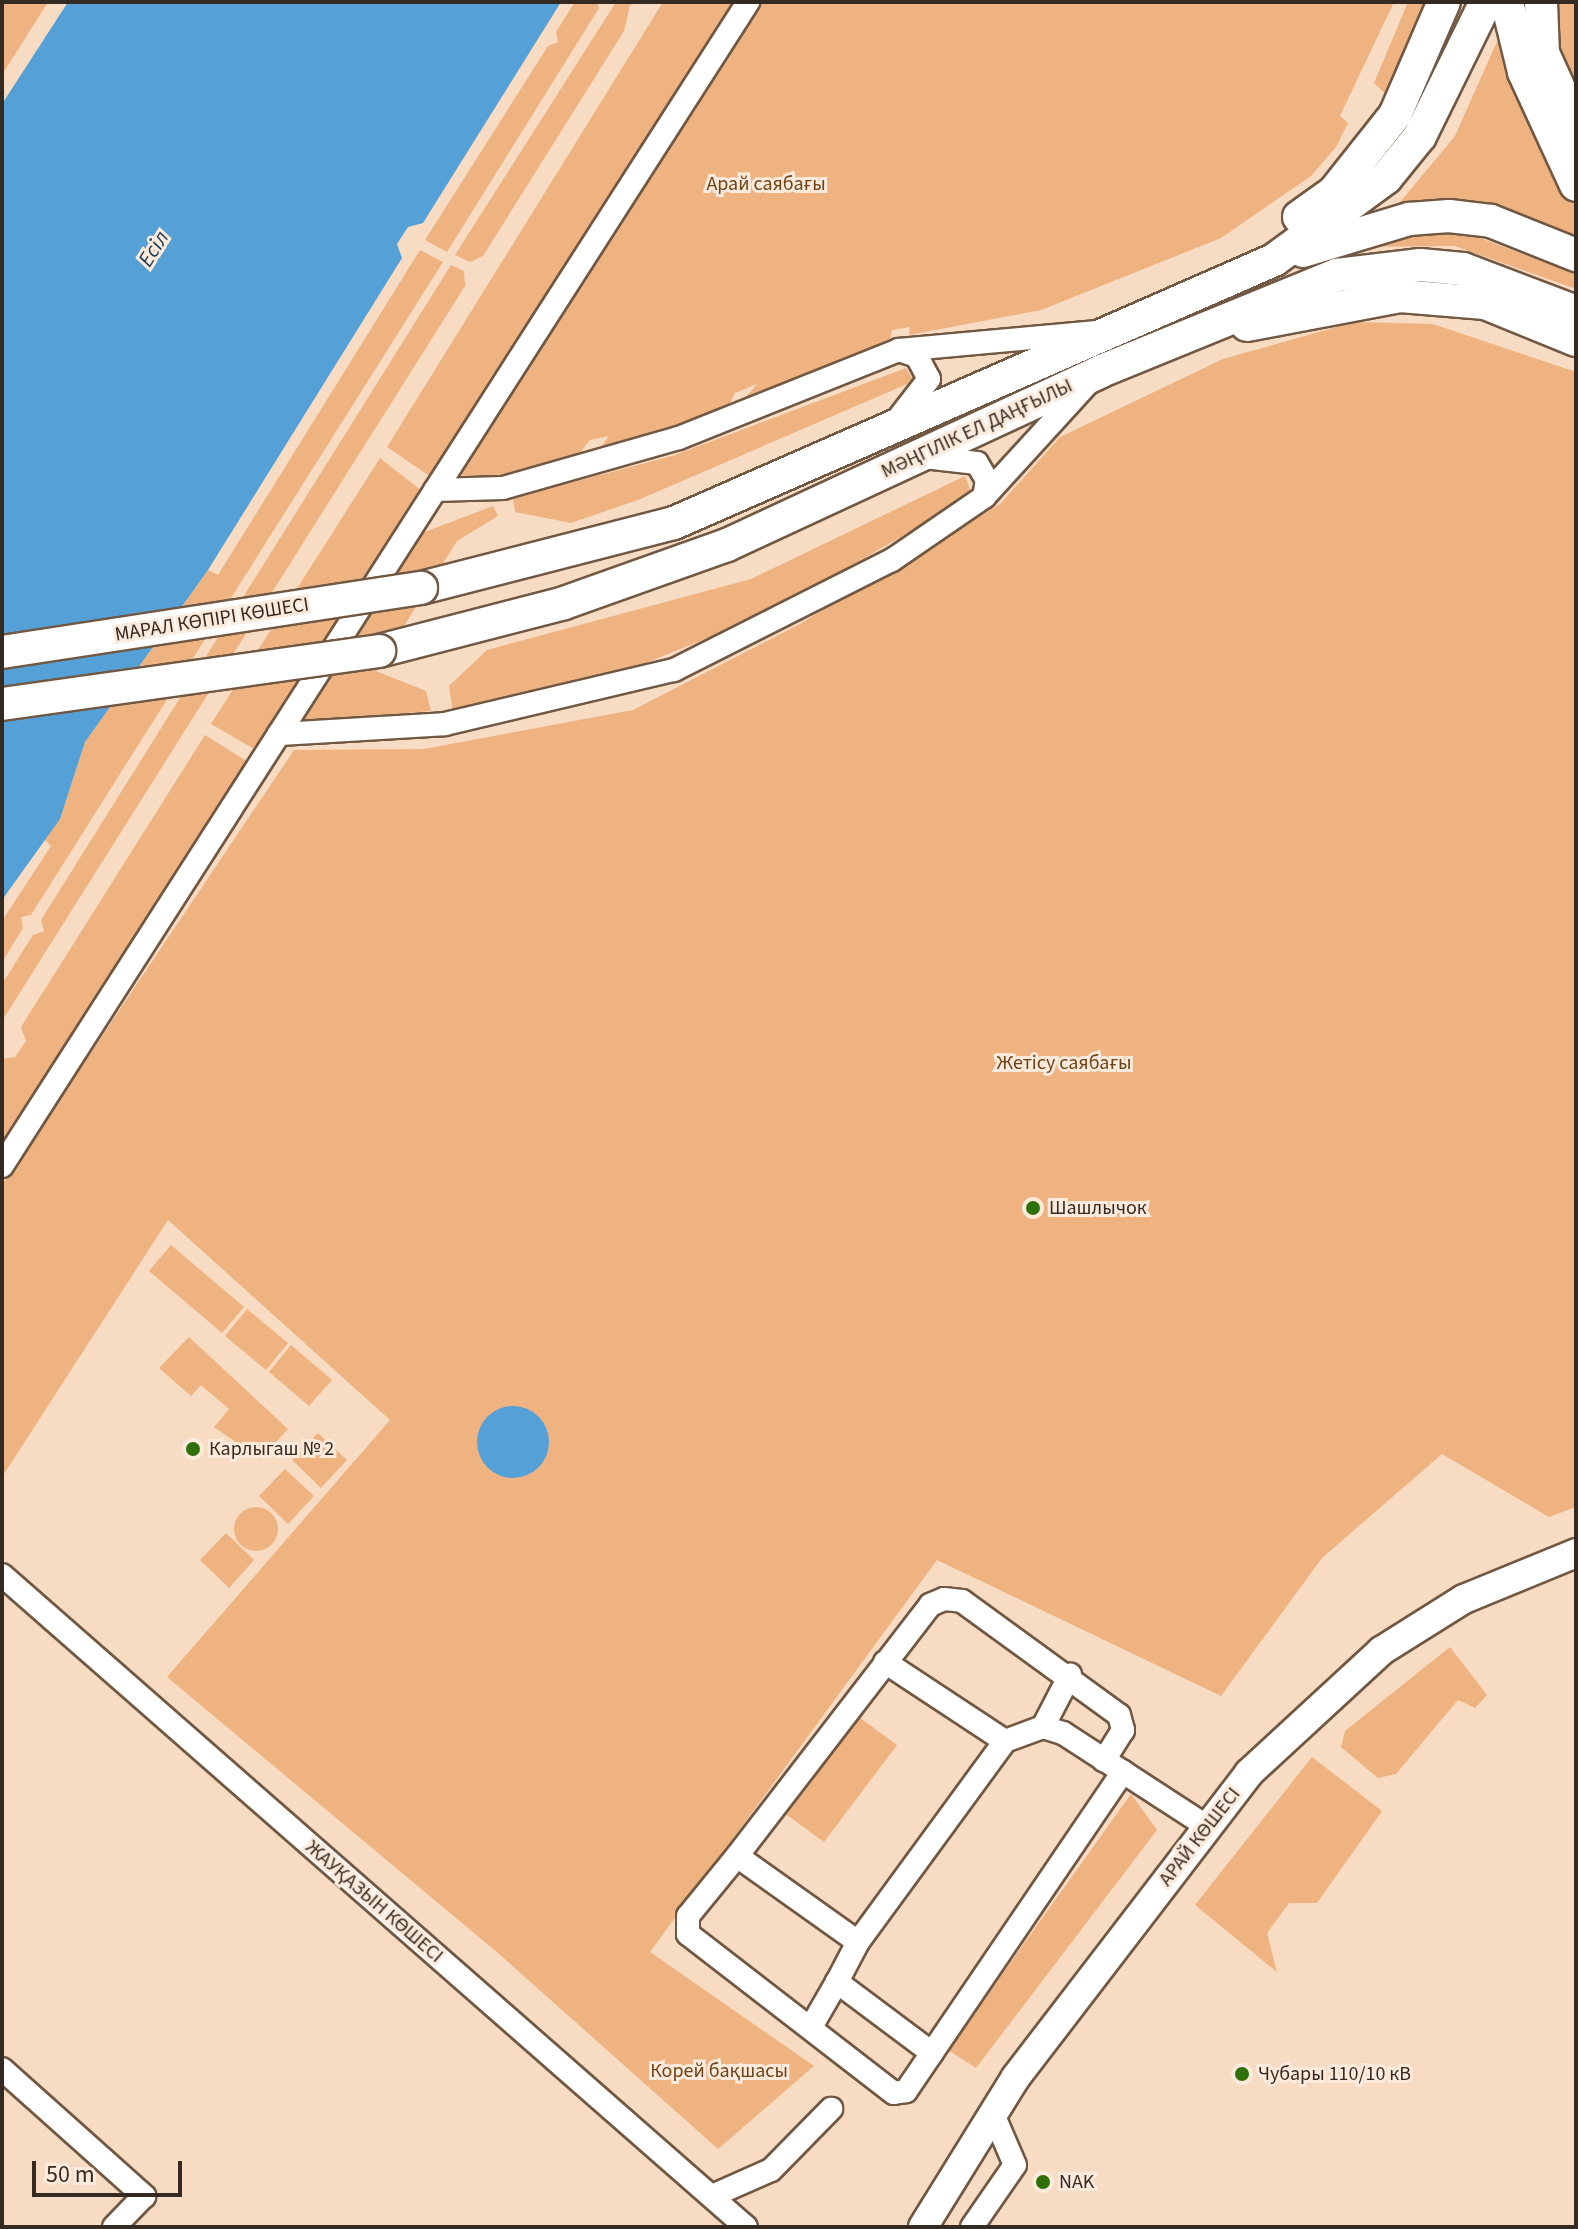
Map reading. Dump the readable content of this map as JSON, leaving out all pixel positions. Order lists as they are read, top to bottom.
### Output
{
  "streets": {
    "main road": ["МӘҢГІЛІК ЕЛ ДАҢҒЫЛЫ", "МАРАЛ КӨПІРІ КӨШЕСІ"],
    "street": ["АРАЙ КӨШЕСІ", "ЖАУҚАЗЫН КӨШЕСІ"]
  },
  "crossings": [
    ["МӘҢГІЛІК ЕЛ ДАҢҒЫЛЫ", "МАРАЛ КӨПІРІ КӨШЕСІ"]
  ],
  "water": ["Есіл"],
  "parks": ["Арай саябағы", "Жетісу саябағы", "Корей бақшасы"],
  "places": [
    "Шашлычок",
    "Карлыгаш № 2",
    "Чубары 110/10 кВ",
    "NAK"
  ],
  "scale_bar": "50 m"
}
